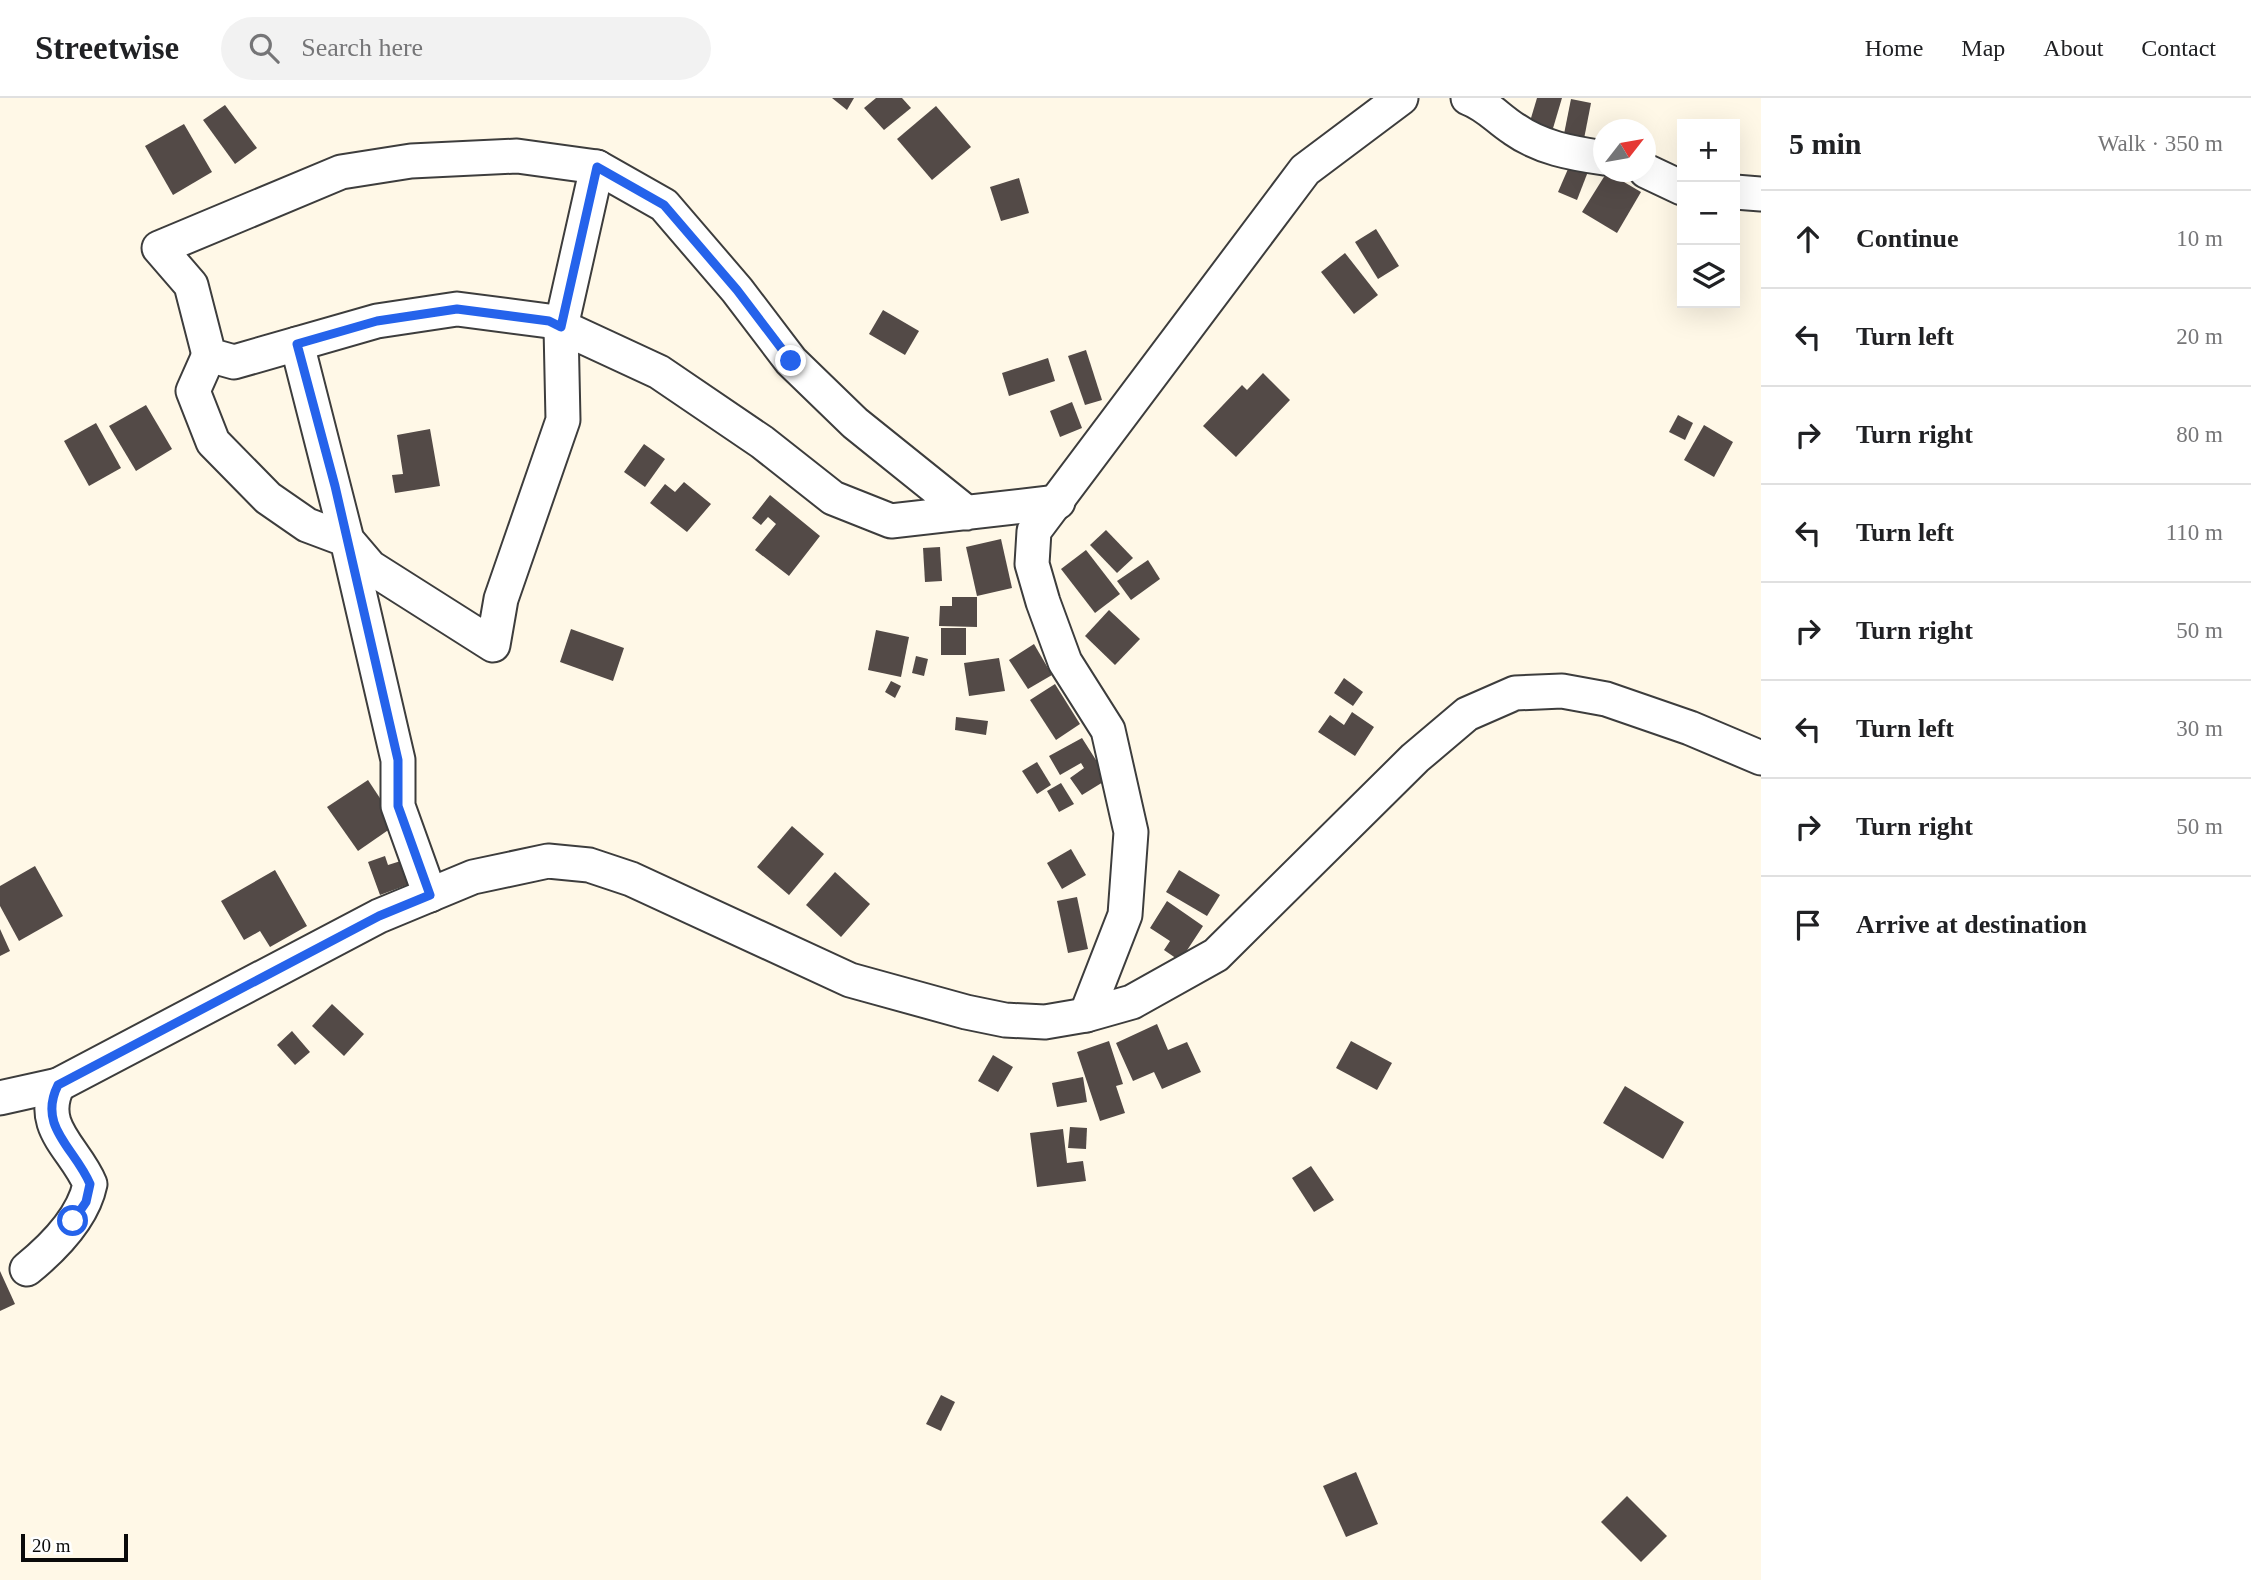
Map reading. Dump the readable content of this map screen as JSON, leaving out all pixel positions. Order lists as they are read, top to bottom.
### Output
{
  "scale_bar": "20 m",
  "north": "top right",
  "page": {
    "header": "Streetwise",
    "search": "Search here",
    "nav": [
      "Home",
      "Map",
      "About",
      "Contact"
    ],
    "heading": ["5 min", "Walk · 350 m"],
    "map_buttons": ["+", "−"],
    "list": [
      ["Continue", "10 m"],
      ["Turn left", "20 m"],
      ["Turn right", "80 m"],
      ["Turn left", "110 m"],
      ["Turn right", "50 m"],
      ["Turn left", "30 m"],
      ["Turn right", "50 m"],
      "Arrive at destination"
    ],
    "scale": "20 m"
  }
}
